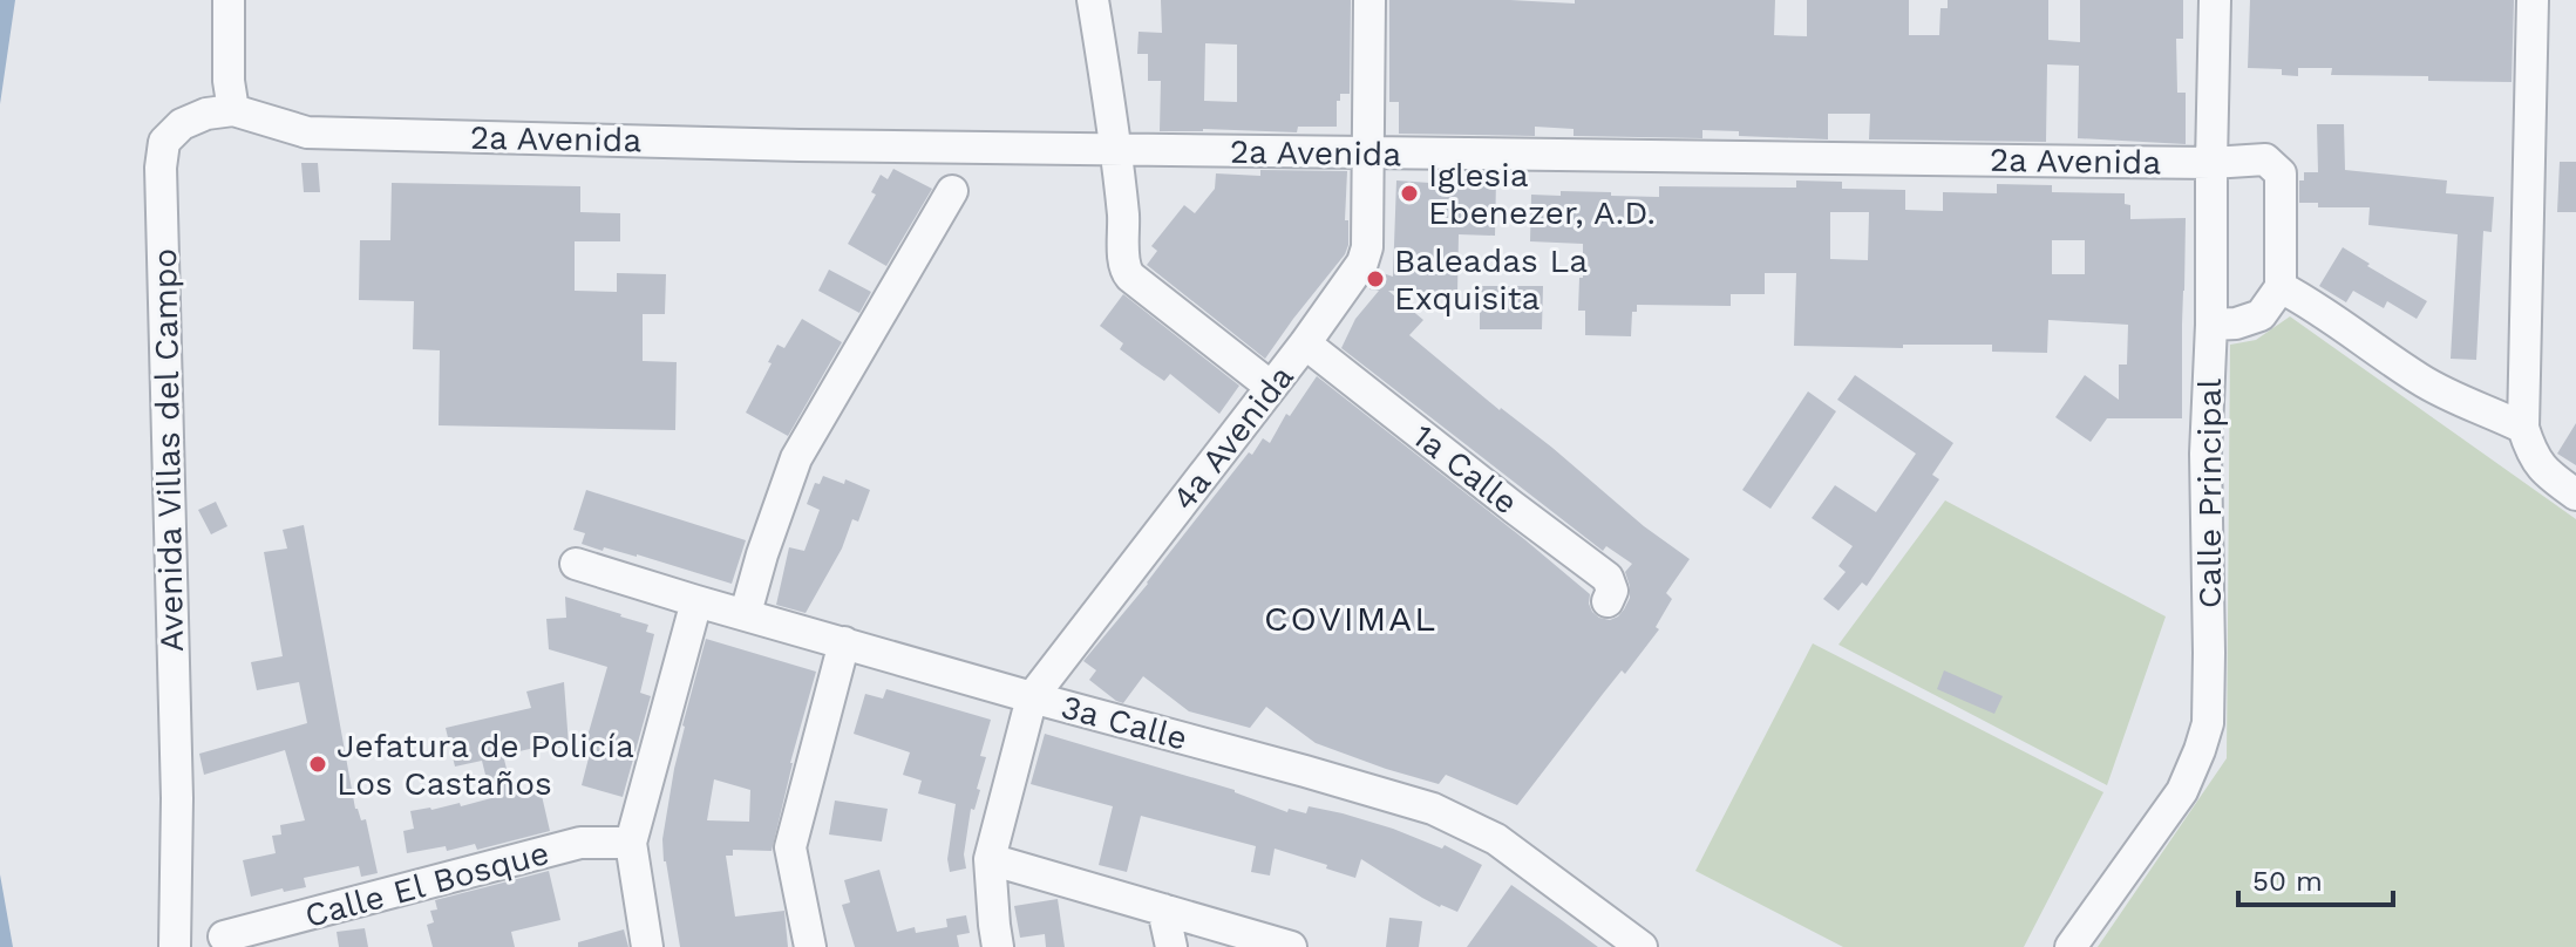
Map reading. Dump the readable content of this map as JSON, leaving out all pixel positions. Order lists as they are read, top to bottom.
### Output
{
  "streets": {
    "street": [
      "2a Avenida",
      "4a Avenida",
      "Avenida Villas del Campo",
      "1a Calle",
      "Calle Principal",
      "3a Calle",
      "Calle El Bosque"
    ]
  },
  "crossings": [
    ["2a Avenida", "4a Avenida"],
    ["2a Avenida", "Avenida Villas del Campo"],
    ["2a Avenida", "Calle Principal"],
    ["4a Avenida", "1a Calle"],
    ["4a Avenida", "3a Calle"]
  ],
  "districts": ["COVIMAL"],
  "places": ["Iglesia Ebenezer, A.D.", "Baleadas La Exquisita", "Jefatura de Policía Los Castaños"],
  "scale_bar": "50 m"
}
